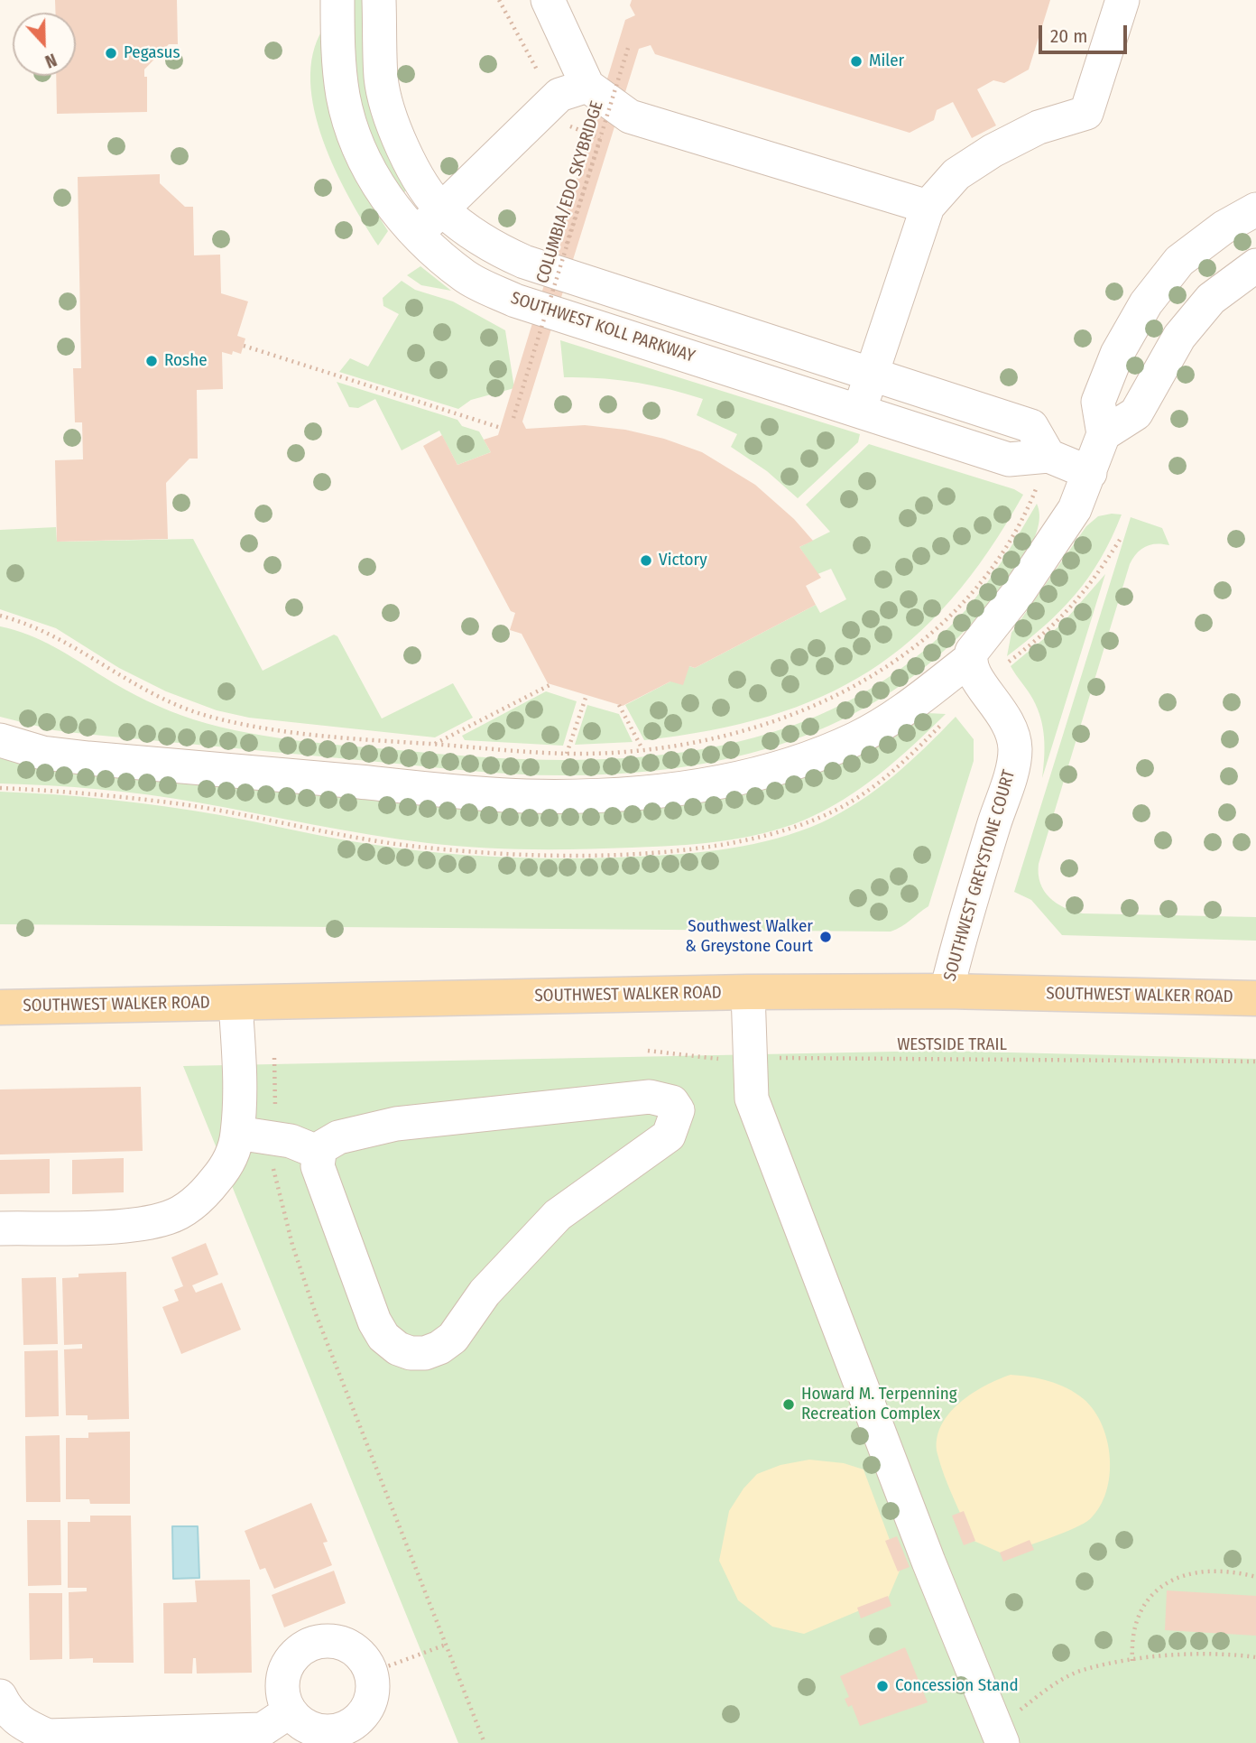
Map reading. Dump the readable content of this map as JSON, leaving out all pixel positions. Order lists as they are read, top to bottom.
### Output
{
  "streets": {
    "main road": ["SOUTHWEST WALKER ROAD"],
    "street": ["SOUTHWEST KOLL PARKWAY", "SOUTHWEST GREYSTONE COURT"],
    "path": ["COLUMBIA/EDO SKYBRIDGE", "WESTSIDE TRAIL"]
  },
  "crossings": [
    ["SOUTHWEST GREYSTONE COURT", "SOUTHWEST WALKER ROAD"]
  ],
  "places": [
    "Pegasus",
    "Miler",
    "Roshe",
    "Victory",
    "Southwest Walker & Greystone Court",
    "Howard M. Terpenning Recreation Complex",
    "Concession Stand"
  ],
  "scale_bar": "20 m",
  "north": "bottom"
}
